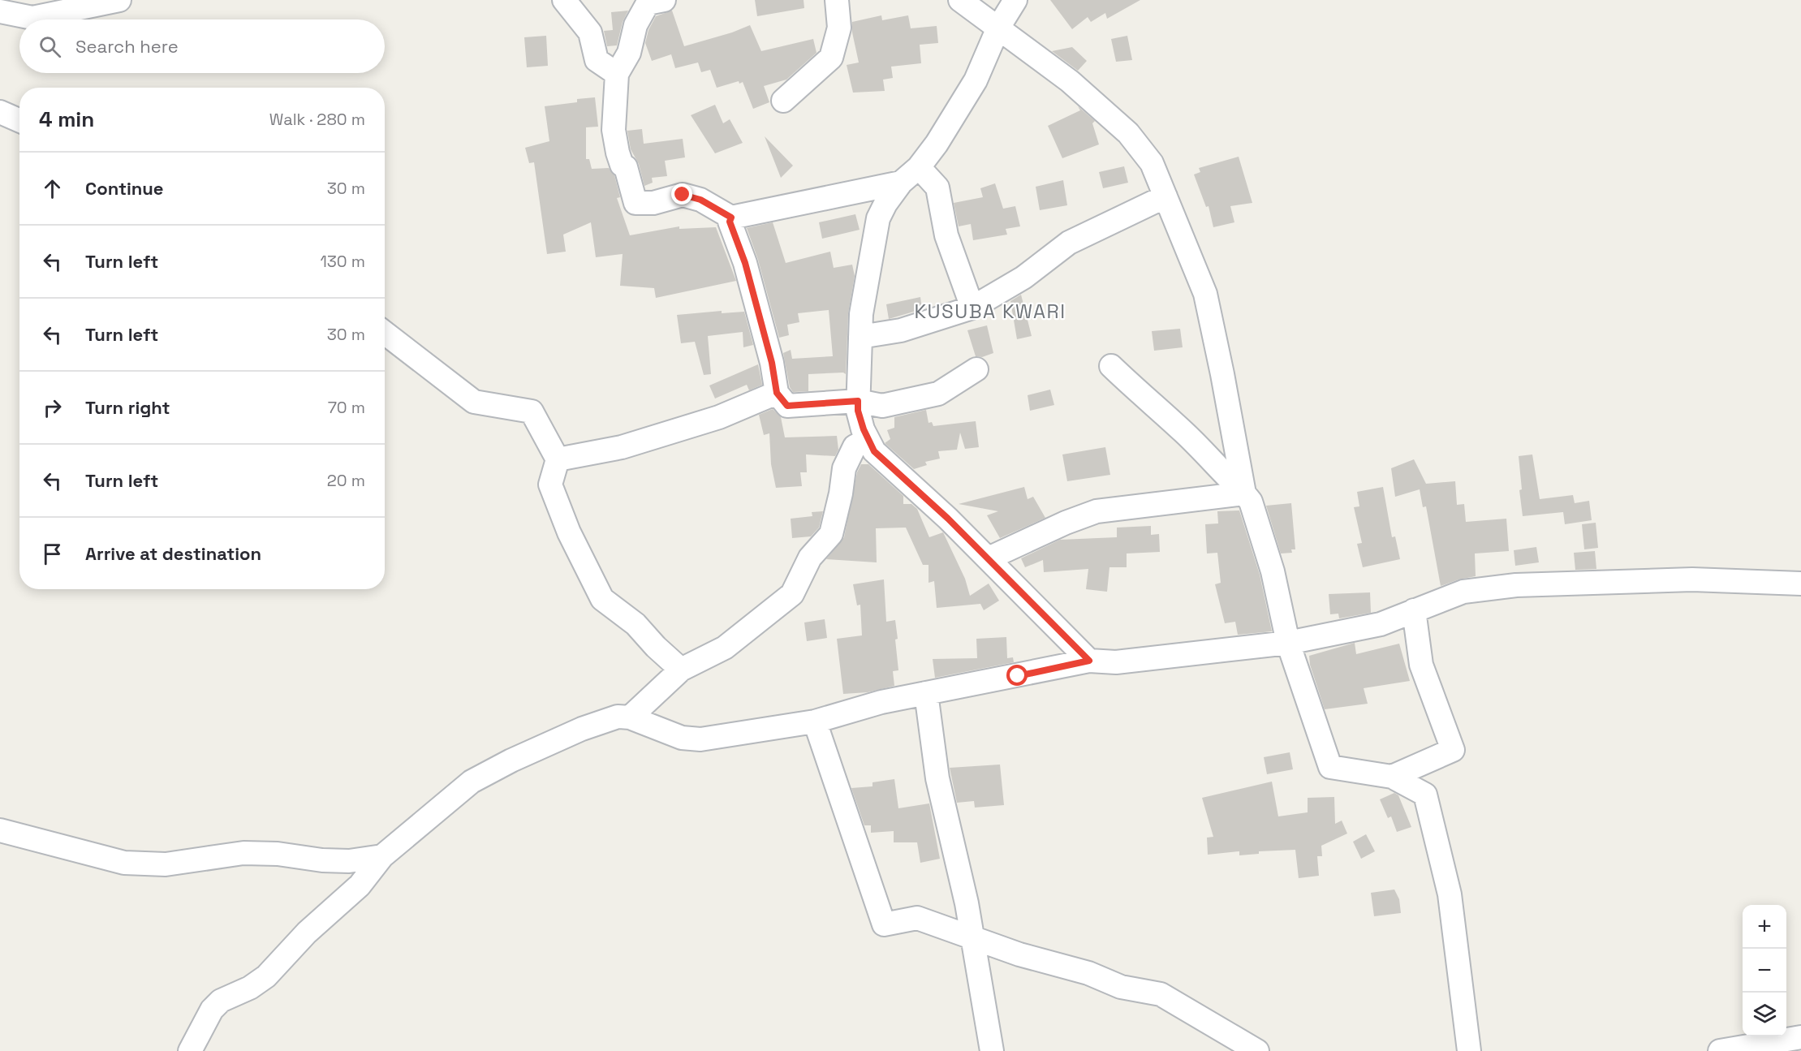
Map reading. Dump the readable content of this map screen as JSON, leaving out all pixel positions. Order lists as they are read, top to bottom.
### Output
{
  "districts": ["KUSUBA KWARI"],
  "page": {
    "search": "Search here",
    "heading": ["4 min", "Walk · 280 m"],
    "list": [
      ["Continue", "30 m"],
      ["Turn left", "130 m"],
      ["Turn left", "30 m"],
      ["Turn right", "70 m"],
      ["Turn left", "20 m"],
      "Arrive at destination"
    ],
    "map_buttons": ["+", "−"]
  }
}
